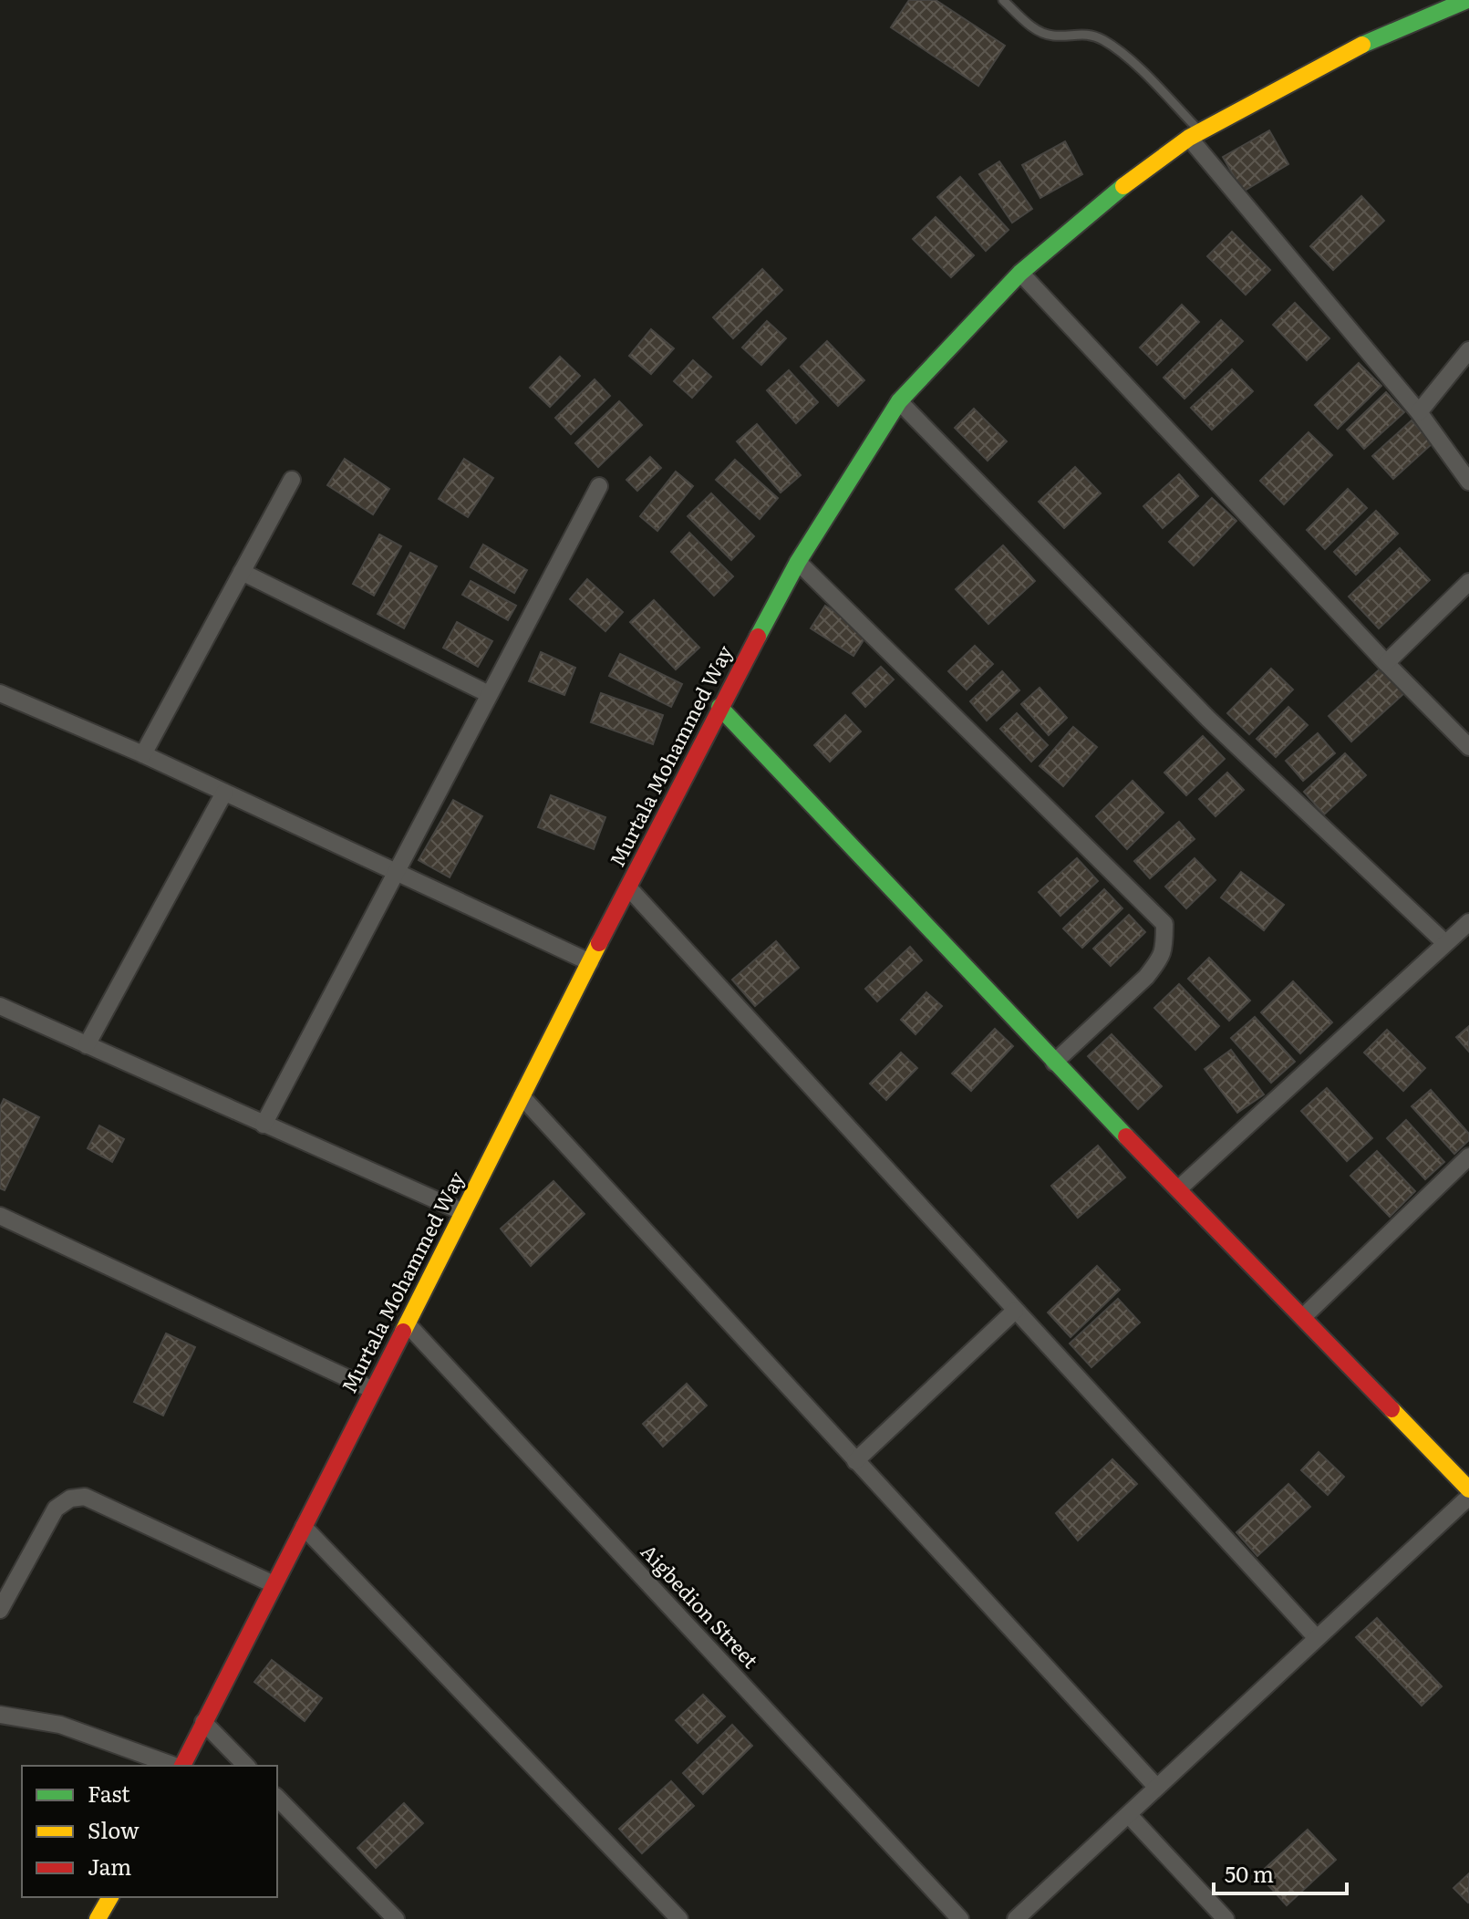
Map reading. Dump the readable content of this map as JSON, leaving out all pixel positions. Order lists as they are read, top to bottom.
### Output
{
  "streets": {
    "street": ["Murtala Mohammed Way", "Aigbedion Street"]
  },
  "crossings": [
    ["Murtala Mohammed Way", "Aigbedion Street"]
  ],
  "legend": ["Fast", "Slow", "Jam"],
  "scale_bar": "50 m"
}
